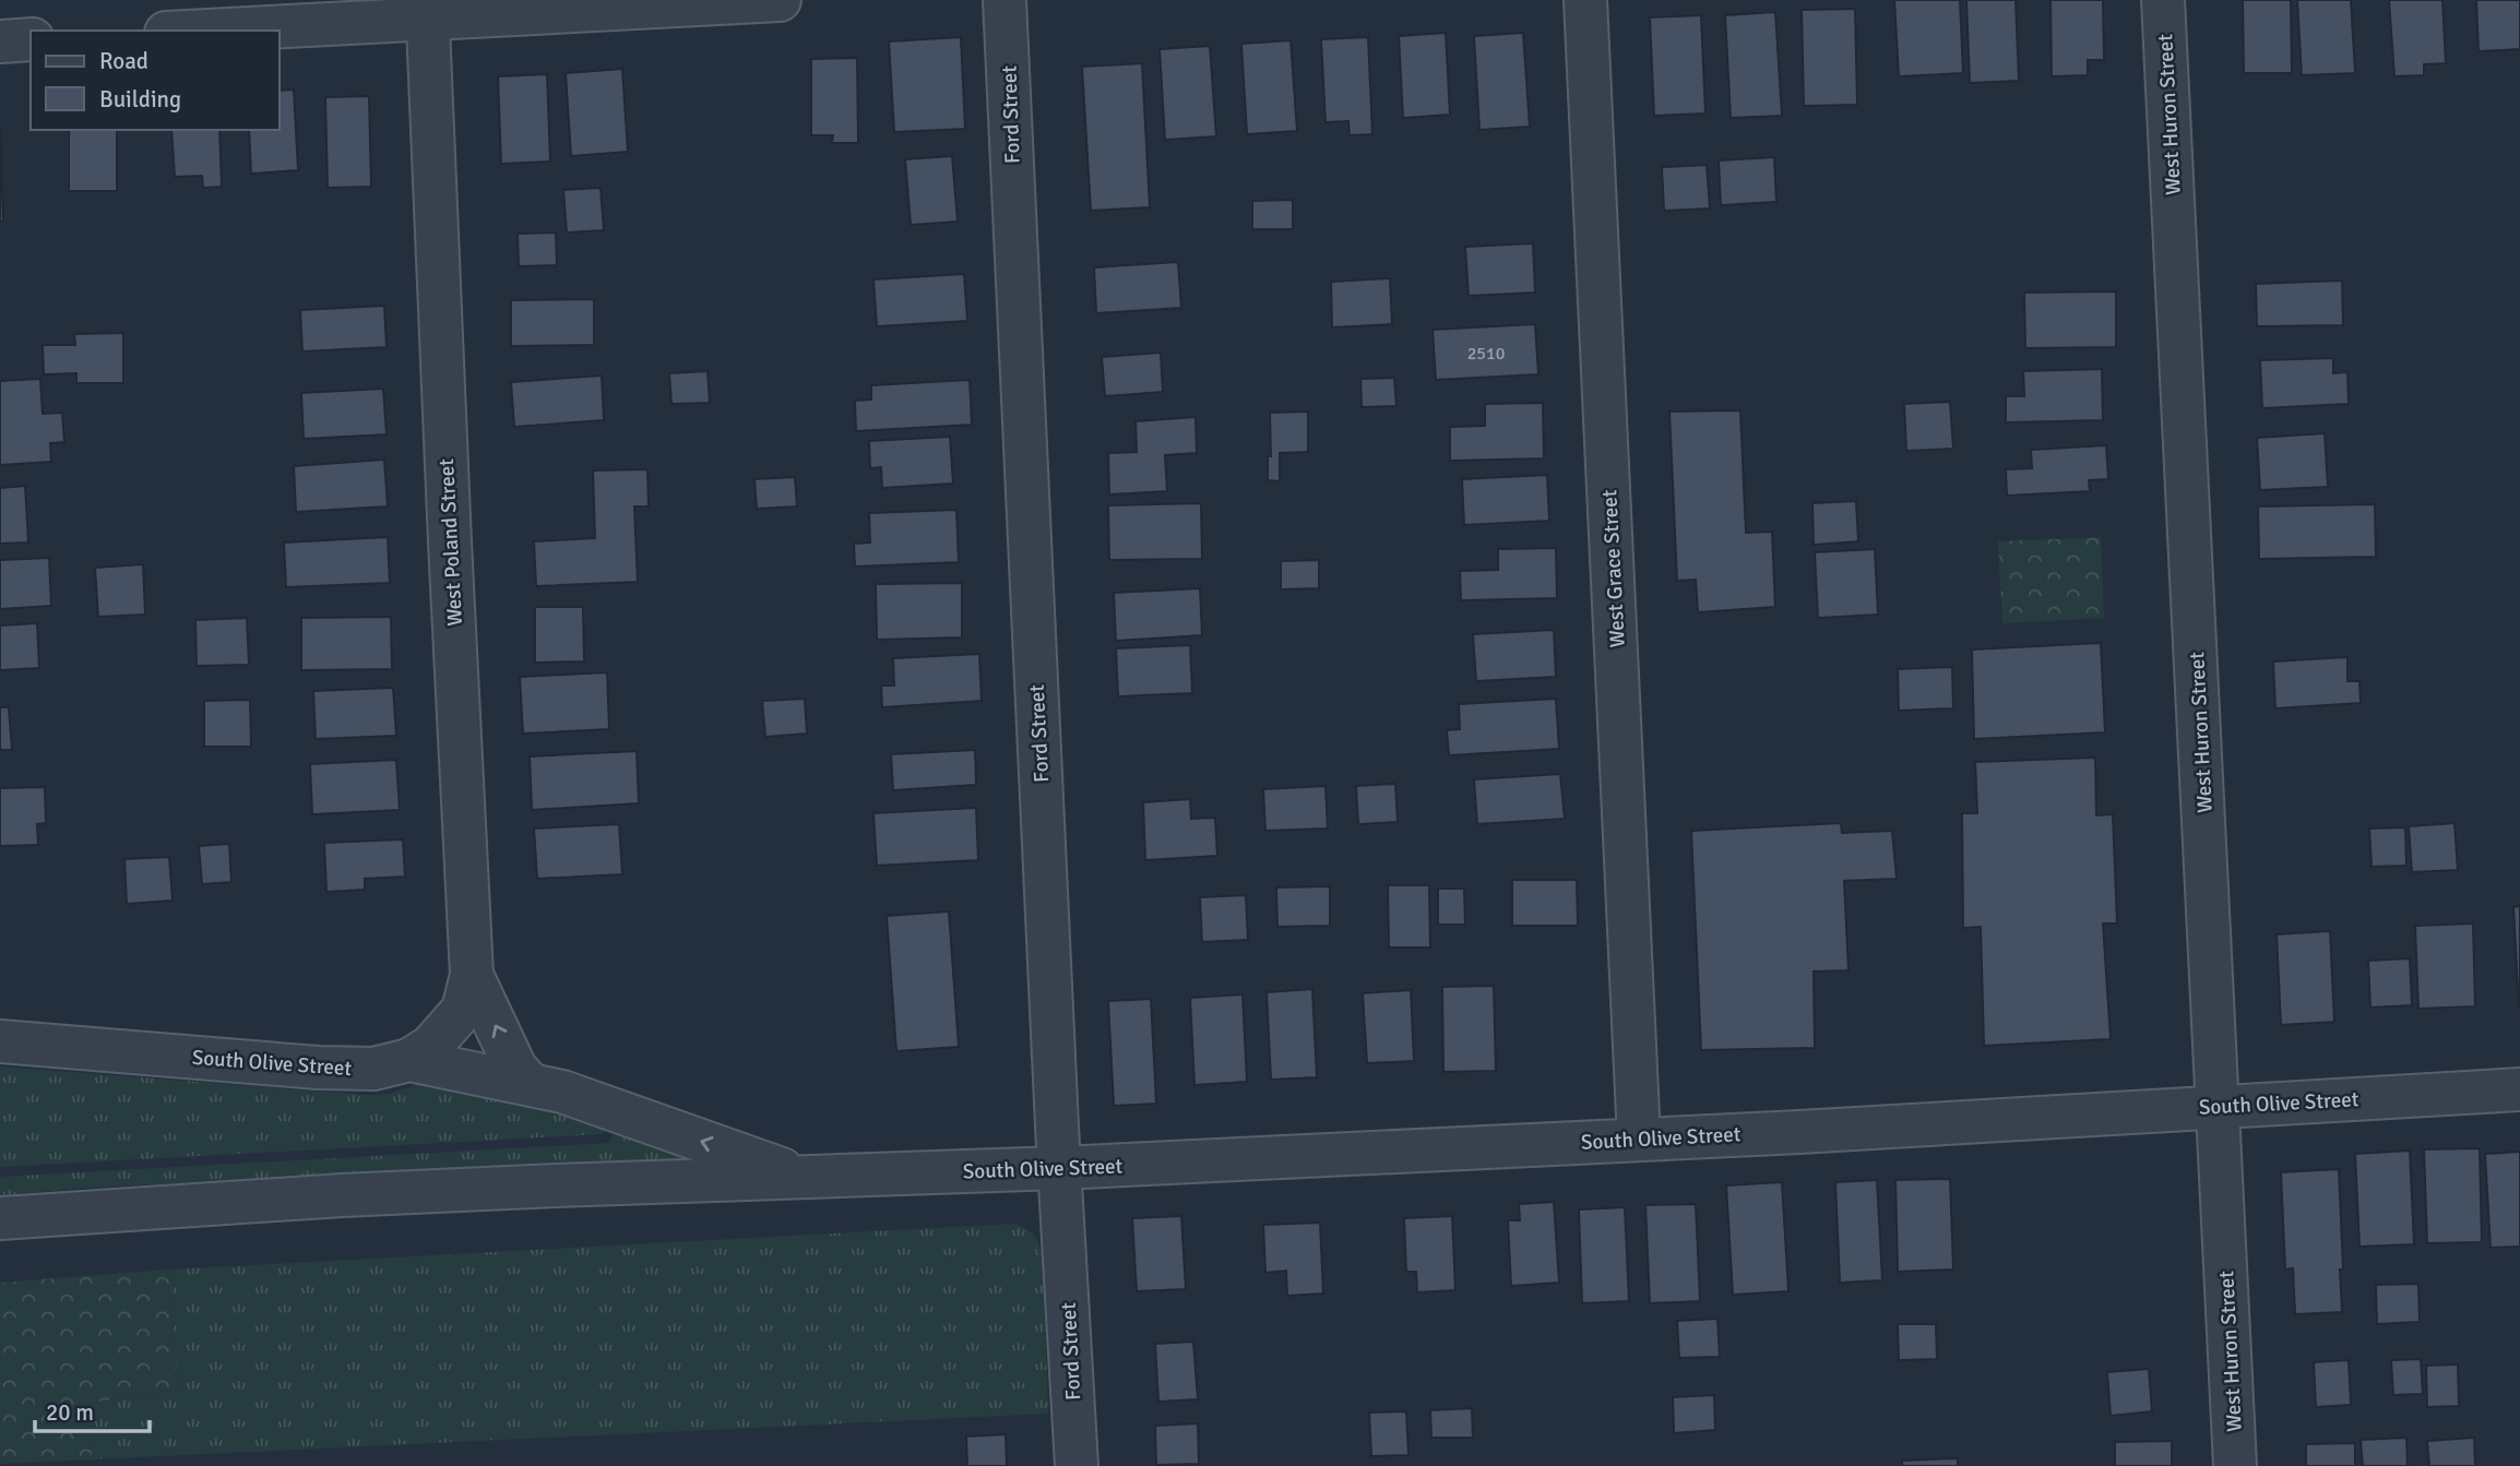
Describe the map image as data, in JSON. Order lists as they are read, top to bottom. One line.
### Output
{"streets":{"street":["Ford Street","West Huron Street","West Poland Street","West Grace Street","South Olive Street"]},"crossings":[["Ford Street","South Olive Street"],["West Huron Street","South Olive Street"],["West Poland Street","South Olive Street"],["West Grace Street","South Olive Street"]],"house_numbers":["2510"],"legend":["Road","Building"],"scale_bar":"20 m"}
